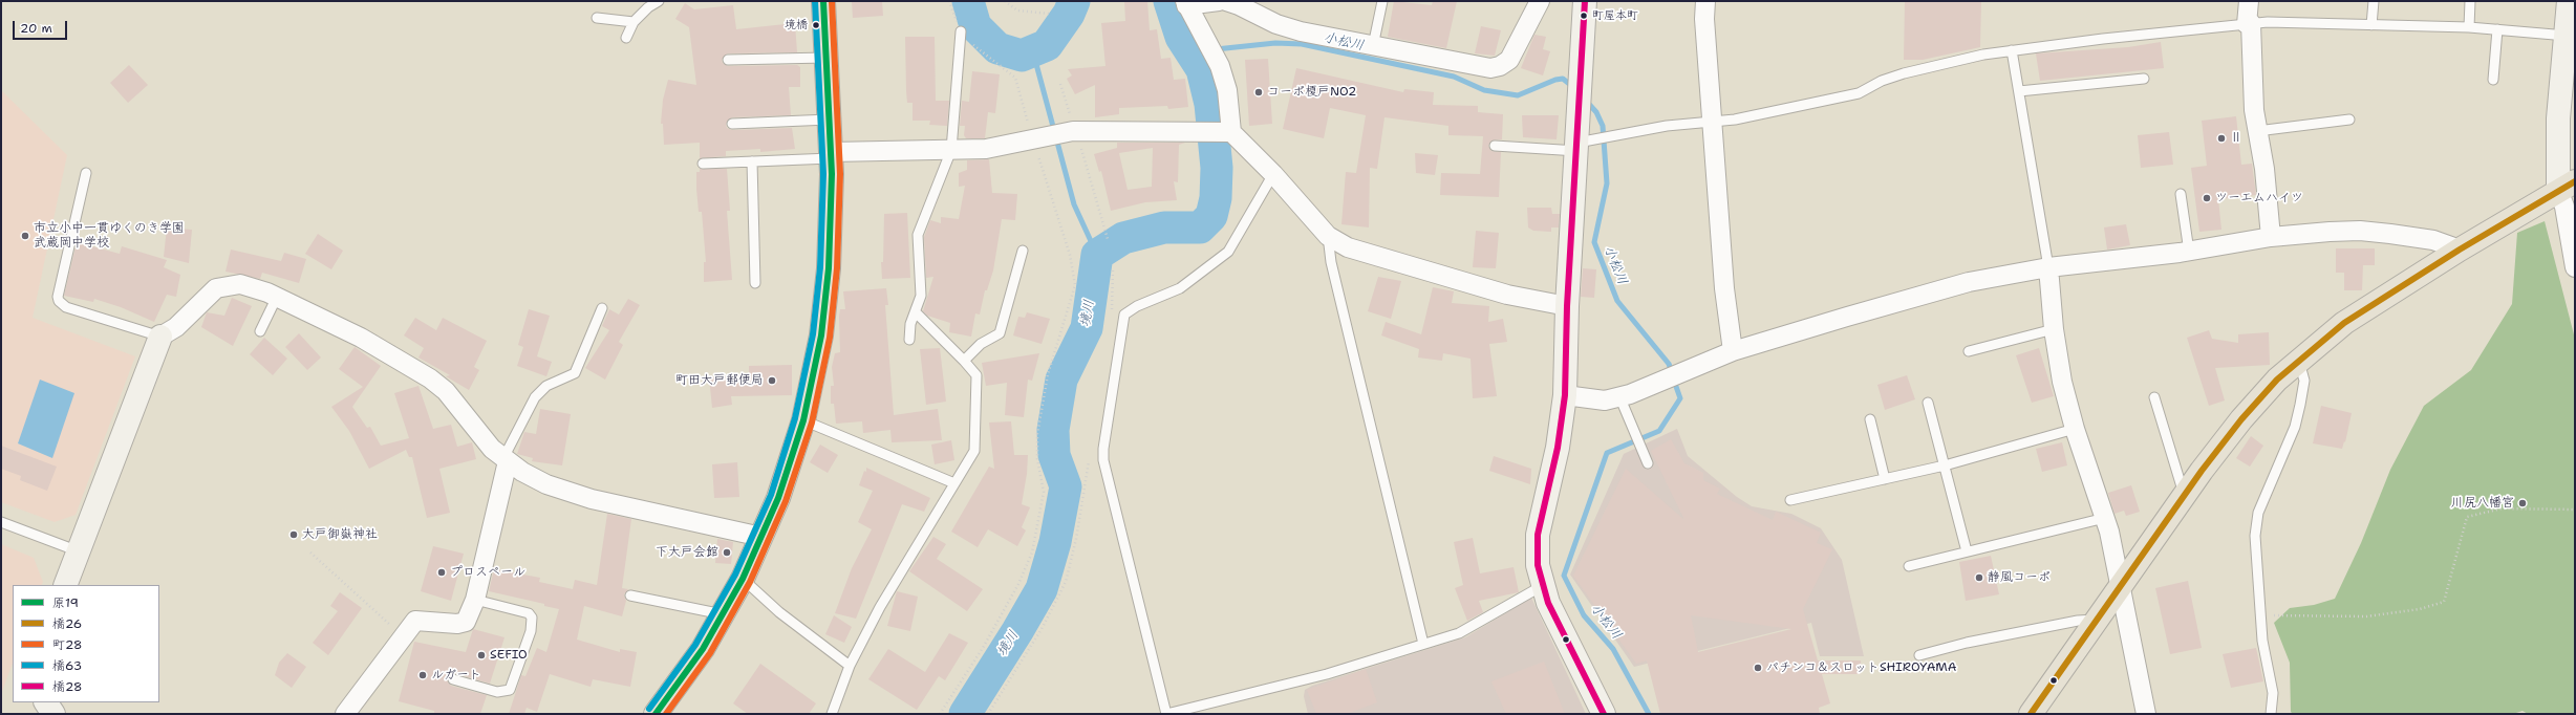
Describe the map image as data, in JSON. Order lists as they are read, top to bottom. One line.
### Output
{"water":["小松川","境川"],"places":["町屋本町","境橋","コーポ榎戸NO2","Ⅱ","ツーエムハイツ","市立小中一貫ゆくのき学園 武蔵岡中学校","町田大戸郵便局","川尻八幡宮","大戸御嶽神社","下大戸会館","プロスペール","静風コーポ","SEFIO","パチンコ＆スロットSHIROYAMA","ルガート"],"lines":["transit line 原19","transit line 町28","transit line 橋63","transit line 橋28","transit line 橋26"],"legend":["原19","橋26","町28","橋63","橋28"],"scale_bar":"20 m"}
